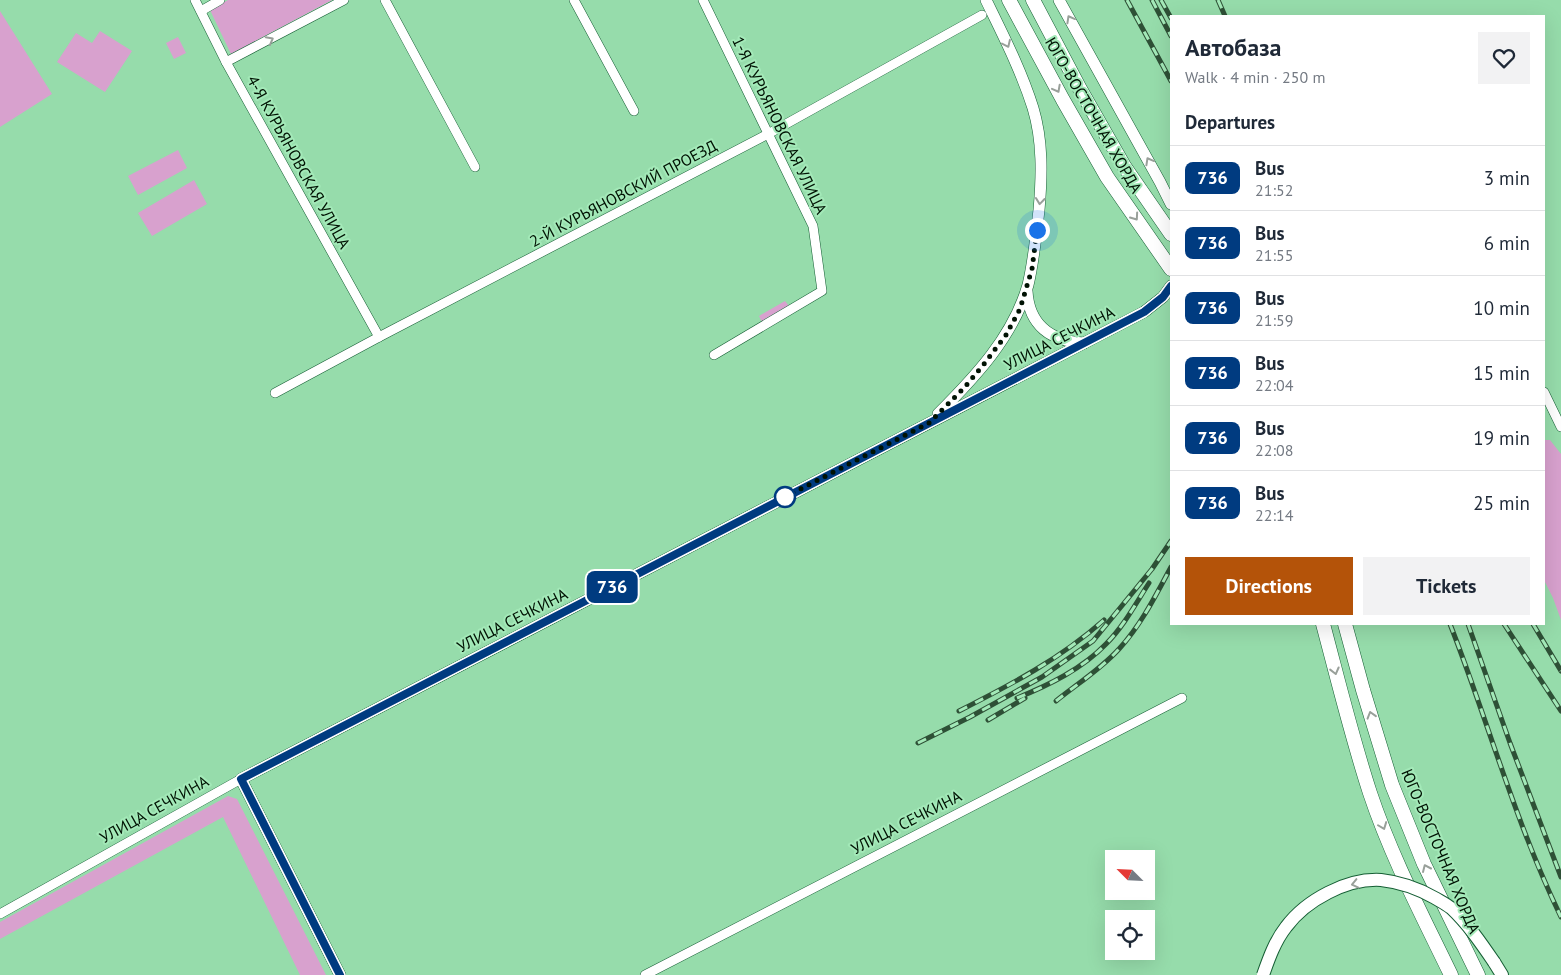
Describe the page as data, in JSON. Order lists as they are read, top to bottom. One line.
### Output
{"streets":{"main road":["ЮГО-ВОСТОЧНАЯ ХОРДА"],"street":["1-Я КУРЬЯНОВСКАЯ УЛИЦА","4-Я КУРЬЯНОВСКАЯ УЛИЦА","2-Й КУРЬЯНОВСКИЙ ПРОЕЗД","УЛИЦА СЕЧКИНА"]},"crossings":[["1-Я КУРЬЯНОВСКАЯ УЛИЦА","2-Й КУРЬЯНОВСКИЙ ПРОЕЗД"],["4-Я КУРЬЯНОВСКАЯ УЛИЦА","2-Й КУРЬЯНОВСКИЙ ПРОЕЗД"]],"lines":["bus line 736"],"north":"top left","page":{"on_map":"736","heading":[["Автобаза","Walk · 4 min · 250 m"],"Departures"],"list":[{"mark":"736","name":"Bus","note":"21:52","value":"3 min"},{"mark":"736","name":"Bus","note":"21:55","value":"6 min"},{"mark":"736","name":"Bus","note":"21:59","value":"10 min"},{"mark":"736","name":"Bus","note":"22:04","value":"15 min"},{"mark":"736","name":"Bus","note":"22:08","value":"19 min"},{"mark":"736","name":"Bus","note":"22:14","value":"25 min"}],"buttons":["Directions","Tickets"]}}
